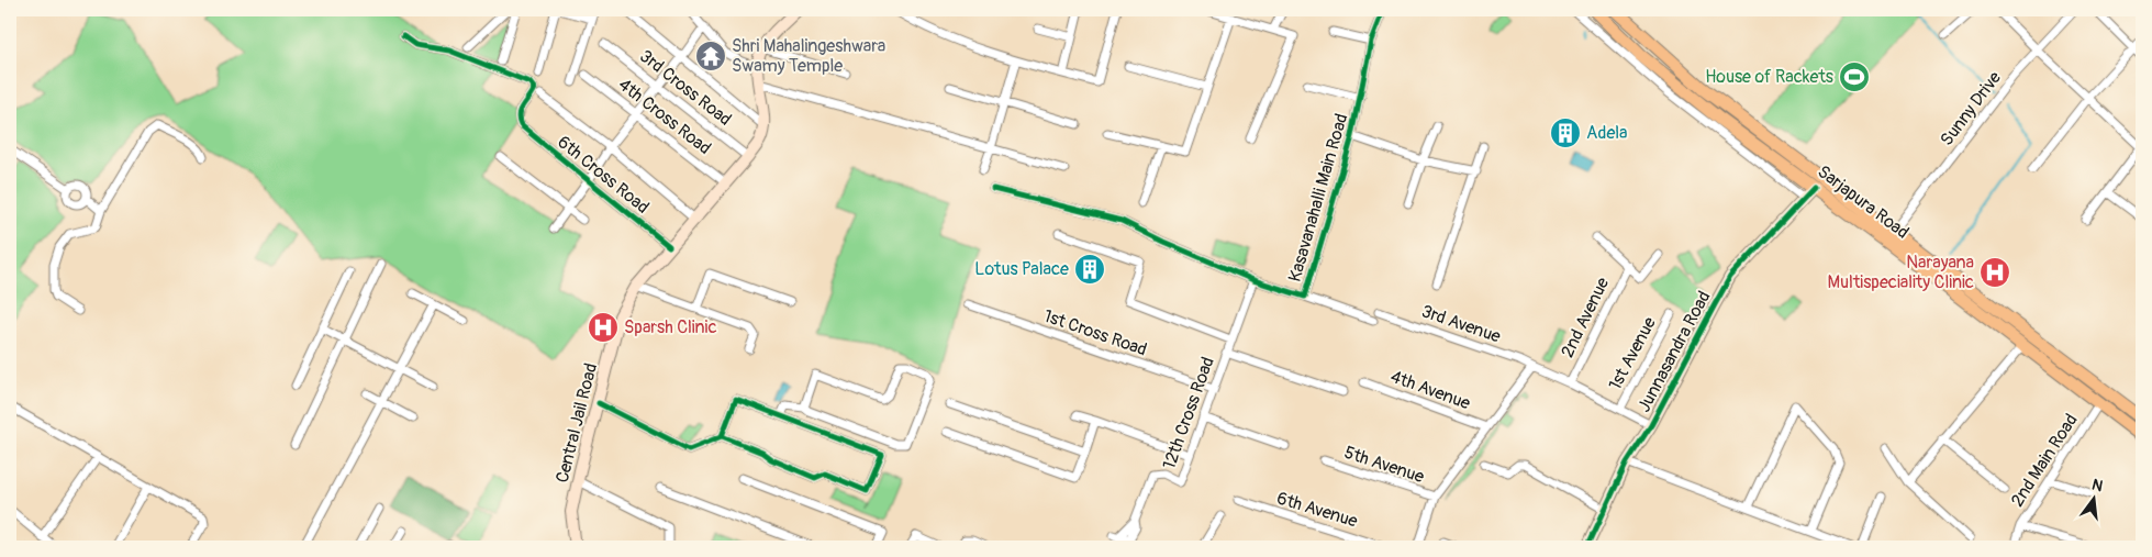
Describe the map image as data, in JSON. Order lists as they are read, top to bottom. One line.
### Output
{"streets":{"main road":["Sarjapura Road","Junnasandra Road","Central Jail Road"],"street":["3rd Cross Road","Sunny Drive","4th Cross Road","6th Cross Road","Kasavanahalli Main Road","2nd Avenue","3rd Avenue","1st Cross Road","1st Avenue","4th Avenue","12th Cross Road","2nd Main Road","5th Avenue","6th Avenue"]},"crossings":[["3rd Cross Road","Central Jail Road"],["Sunny Drive","Sarjapura Road"],["4th Cross Road","Central Jail Road"],["6th Cross Road","Central Jail Road"],["Kasavanahalli Main Road","12th Cross Road"],["Sarjapura Road","Junnasandra Road"],["Sarjapura Road","2nd Main Road"],["2nd Avenue","3rd Avenue"],["3rd Avenue","Junnasandra Road"],["3rd Avenue","1st Avenue"],["1st Cross Road","12th Cross Road"]],"places":{"temple":["Shri Mahalingeshwara Swamy Temple"],"sports":["House of Rackets"],"building":["Adela","Lotus Palace"],"hospital":["Narayana Multispeciality Clinic","Sparsh Clinic"]},"north":"top"}
